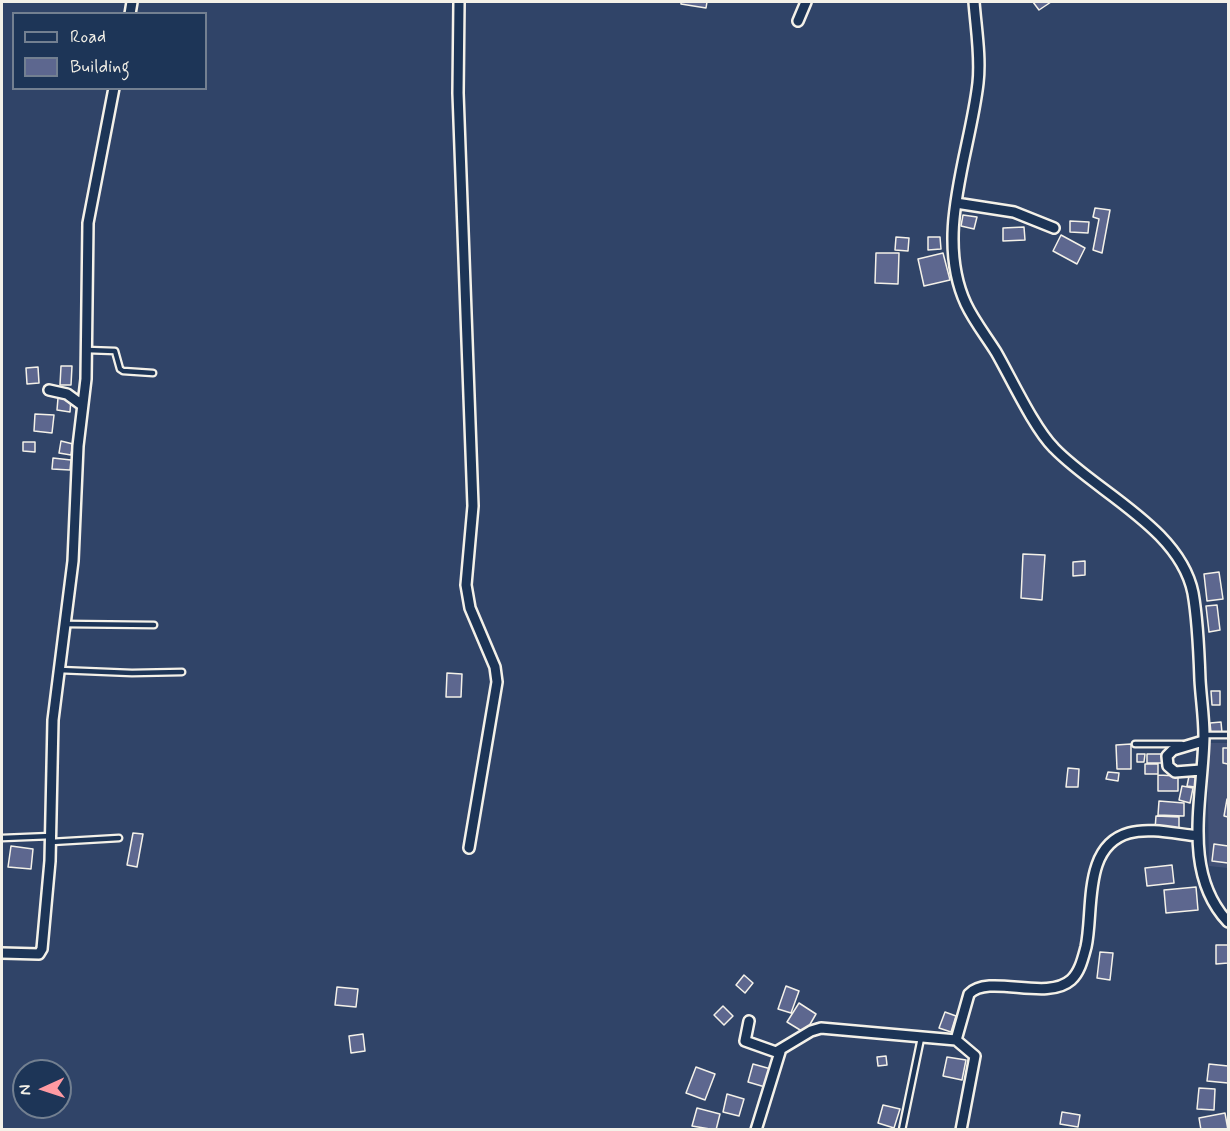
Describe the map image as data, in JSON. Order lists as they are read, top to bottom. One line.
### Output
{"legend":["Road","Building"],"north":"left"}
